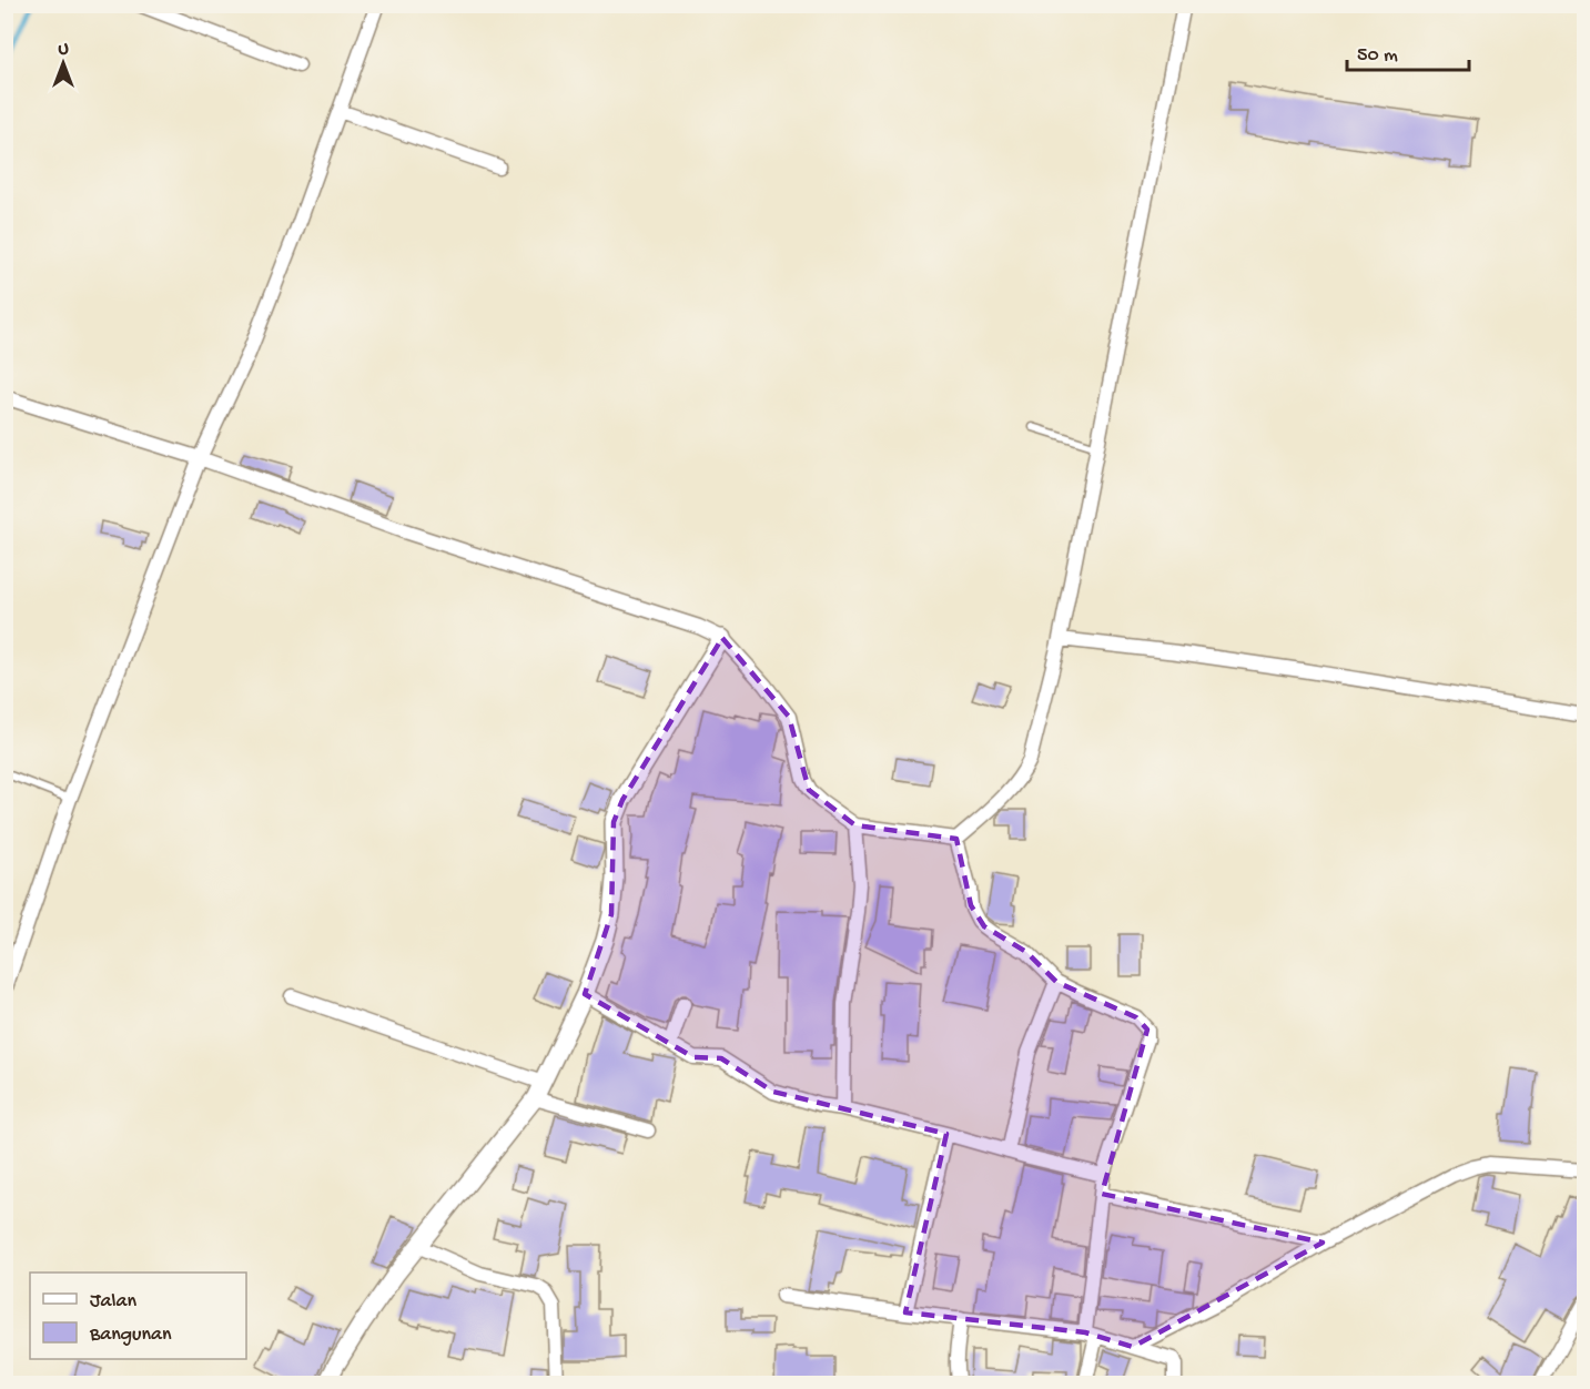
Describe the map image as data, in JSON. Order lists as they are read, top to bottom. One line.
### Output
{"legend":["Jalan","Bangunan"],"scale_bar":"50 m","north":"top"}
